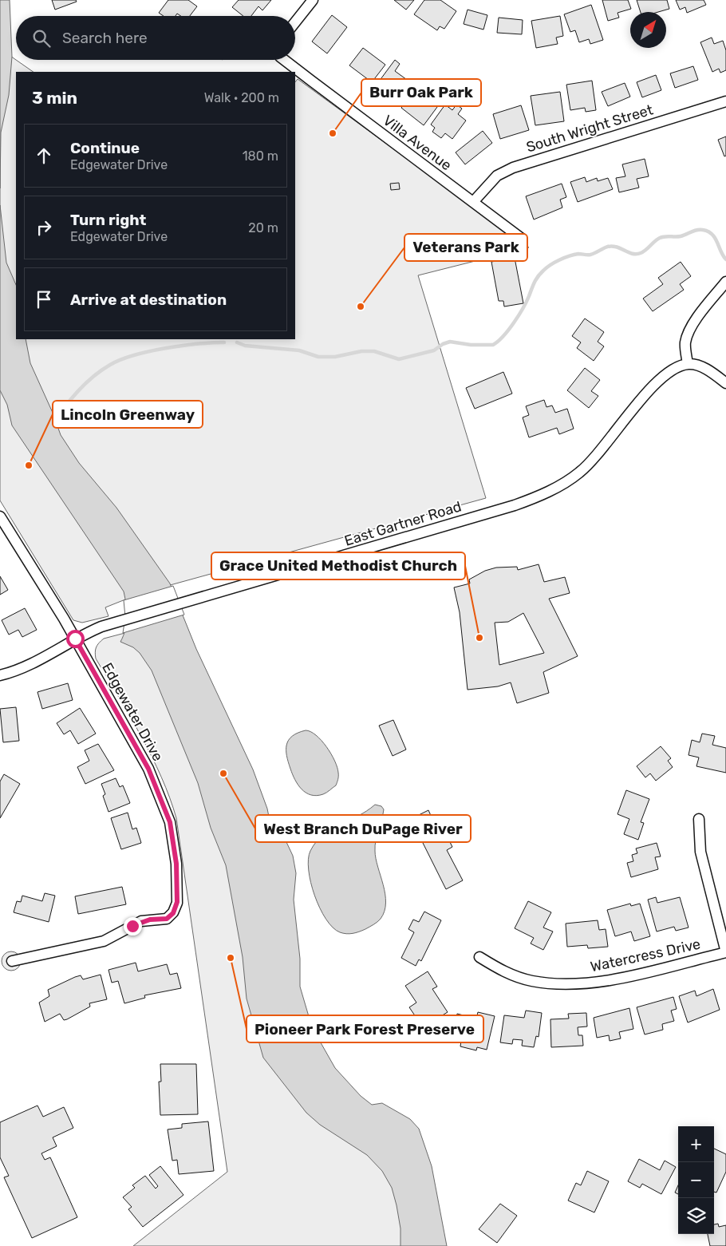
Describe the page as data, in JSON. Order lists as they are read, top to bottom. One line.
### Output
{"streets":{"street":["South Wright Street","Villa Avenue","East Gartner Road","Edgewater Drive","Watercress Drive"]},"crossings":[["South Wright Street","Villa Avenue"],["East Gartner Road","Edgewater Drive"]],"places":["Burr Oak Park","Veterans Park","Lincoln Greenway","Grace United Methodist Church","West Branch DuPage River","Pioneer Park Forest Preserve"],"north":"top right","page":{"search":"Search here","heading":["3 min","Walk · 200 m"],"list":[["Continue","Edgewater Drive","180 m"],["Turn right","Edgewater Drive","20 m"],"Arrive at destination"],"map_buttons":["+","−"]}}
